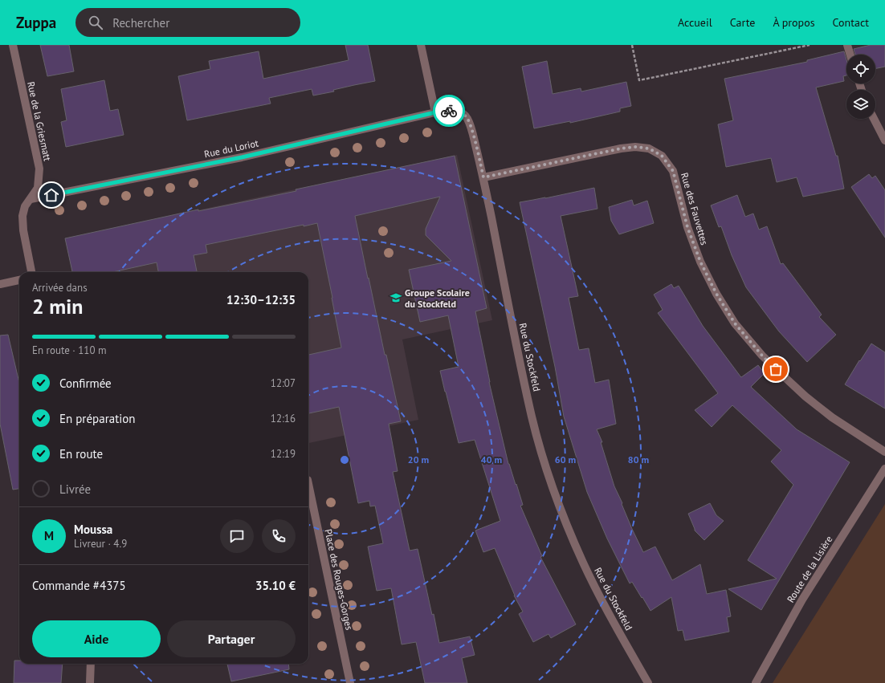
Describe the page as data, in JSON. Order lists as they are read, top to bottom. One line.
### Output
{"streets":{"street":["Rue de la Griesmatt","Rue du Loriot","Rue des Fauvettes","Rue du Stockfeld","Route de la Lisière","Place des Rouges-Gorges"]},"crossings":[["Rue de la Griesmatt","Rue du Loriot"],["Rue du Loriot","Rue du Stockfeld"],["Rue des Fauvettes","Rue du Stockfeld"]],"places":{"school or university":["Groupe Scolaire du Stockfeld"]},"page":{"header":"Zuppa","search":"Rechercher","nav":["Accueil","Carte","À propos","Contact"],"heading":["2 min","Arrivée dans","12:30–12:35"],"panel":["Moussa","Livreur · 4.9","Commande #4375","35.10 €"],"bar":"En route · 110 m","list":[["Confirmée","12:07"],["En préparation","12:16"],["En route","12:19"],"Livrée"],"round":"M","buttons":["Aide","Partager"]},"rings":["20 m","40 m","60 m","80 m"]}
